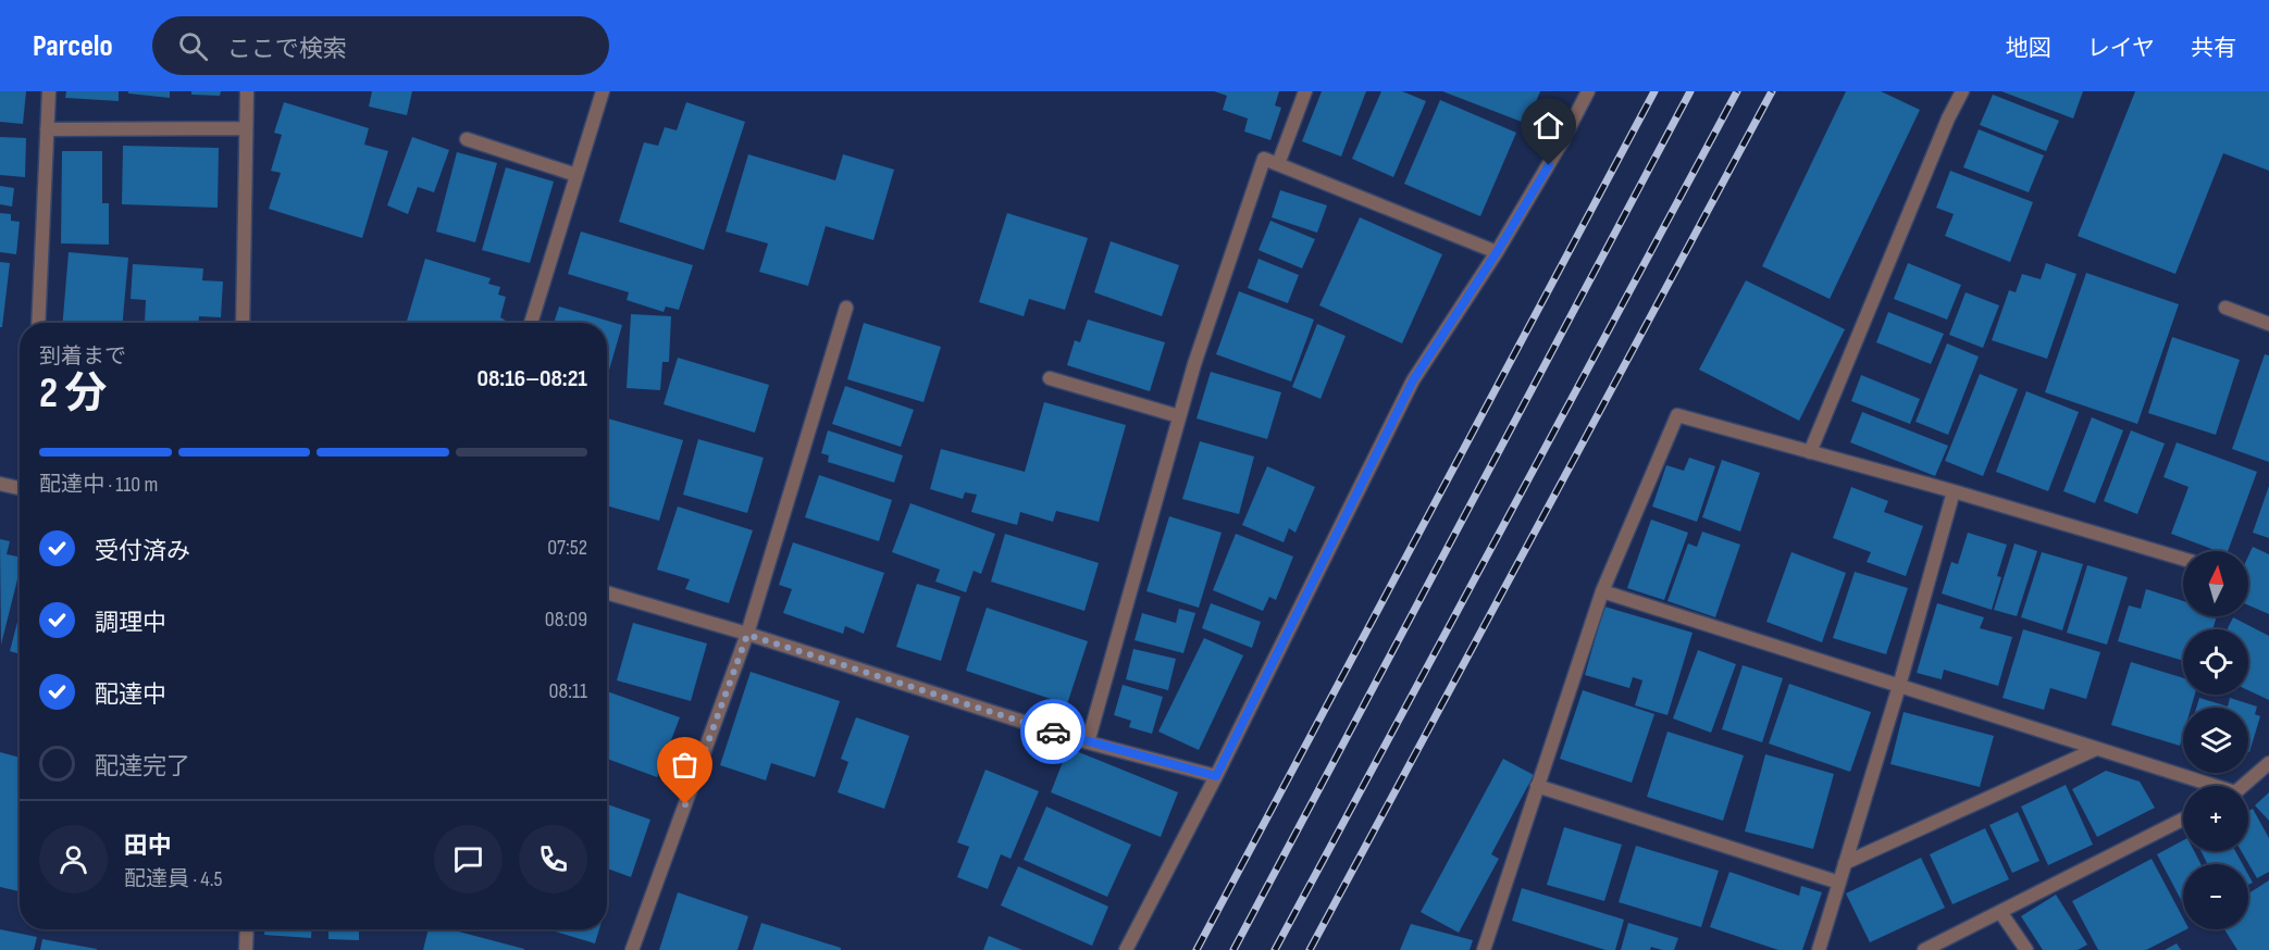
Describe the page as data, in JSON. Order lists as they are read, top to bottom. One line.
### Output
{"north":"top","page":{"header":"Parcelo","search":"ここで検索","nav":["地図","レイヤ","共有"],"heading":["2 分","到着まで","08:16–08:21"],"panel":["田中","配達員 · 4.5"],"bar":"配達中 · 110 m","list":[["受付済み","07:52"],["調理中","08:09"],["配達中","08:11"],"配達完了"],"map_buttons":["+","−"]}}
